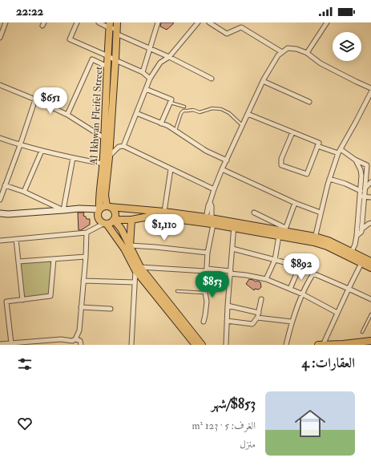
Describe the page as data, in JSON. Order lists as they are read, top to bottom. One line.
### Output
{"streets":{"main road":["Al Ikhwan Fleifel Street"]},"page":{"status":"22:22","price":["$651","$1,110","$892","$853"],"heading":"العقارات: 4","list":[{"name":"$853/شهر","note":"الغرف: 5 · 123 m² · منزل"}]}}
